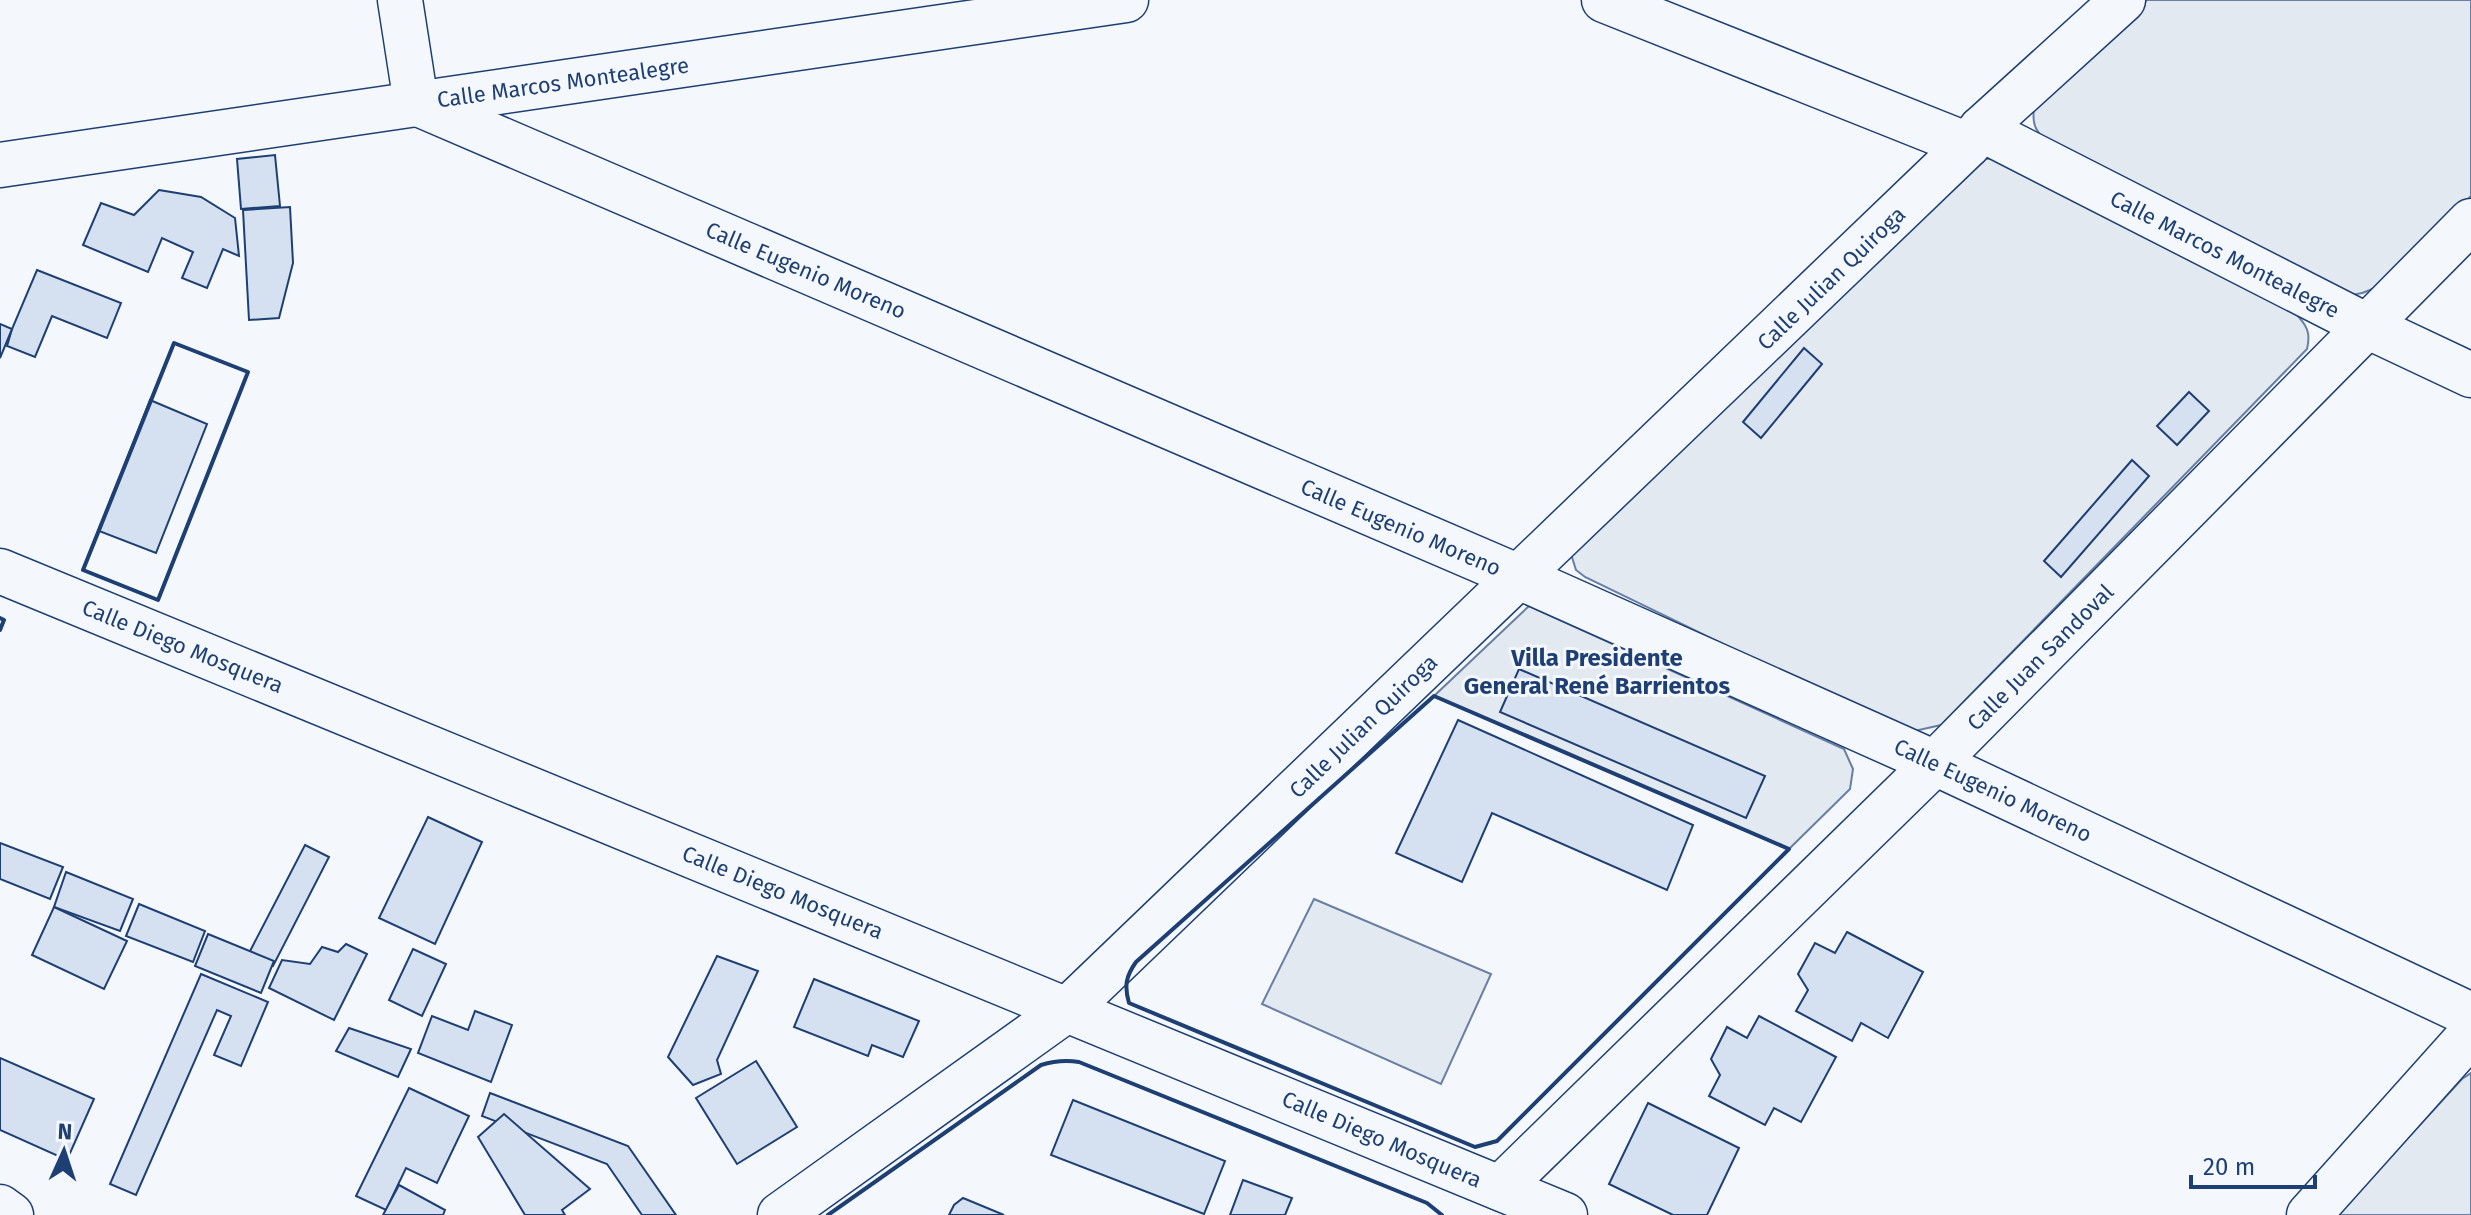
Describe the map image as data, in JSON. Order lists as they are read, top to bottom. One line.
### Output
{"streets":{"street":["Calle Marcos Montealegre","Calle Eugenio Moreno","Calle Julian Quiroga","Calle Diego Mosquera","Calle Juan Sandoval"]},"crossings":[["Calle Marcos Montealegre","Calle Eugenio Moreno"],["Calle Marcos Montealegre","Calle Julian Quiroga"],["Calle Marcos Montealegre","Calle Juan Sandoval"],["Calle Eugenio Moreno","Calle Julian Quiroga"],["Calle Eugenio Moreno","Calle Juan Sandoval"],["Calle Julian Quiroga","Calle Diego Mosquera"],["Calle Diego Mosquera","Calle Juan Sandoval"]],"districts":["Villa Presidente General René Barrientos"],"scale_bar":"20 m","north":"top"}
